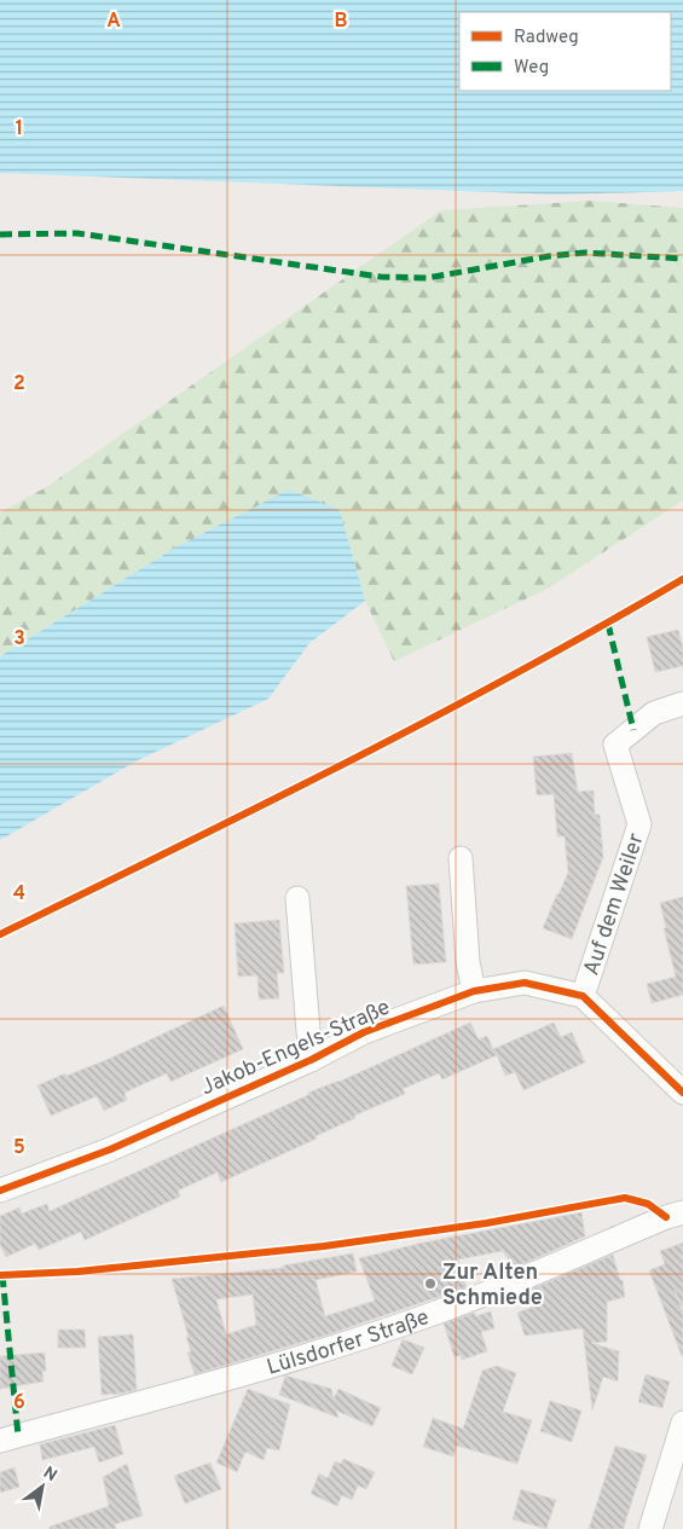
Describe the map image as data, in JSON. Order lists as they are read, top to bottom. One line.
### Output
{"streets":{"street":["Auf dem Weiler","Jakob-Engels-Straße","Lülsdorfer Straße"]},"crossings":[["Auf dem Weiler","Jakob-Engels-Straße"]],"places":["Zur Alten Schmiede"],"legend":["Radweg","Weg"],"north":"top right","grid":{"columns":["A","B"],"rows":["1","2","3","4","5","6"]}}
